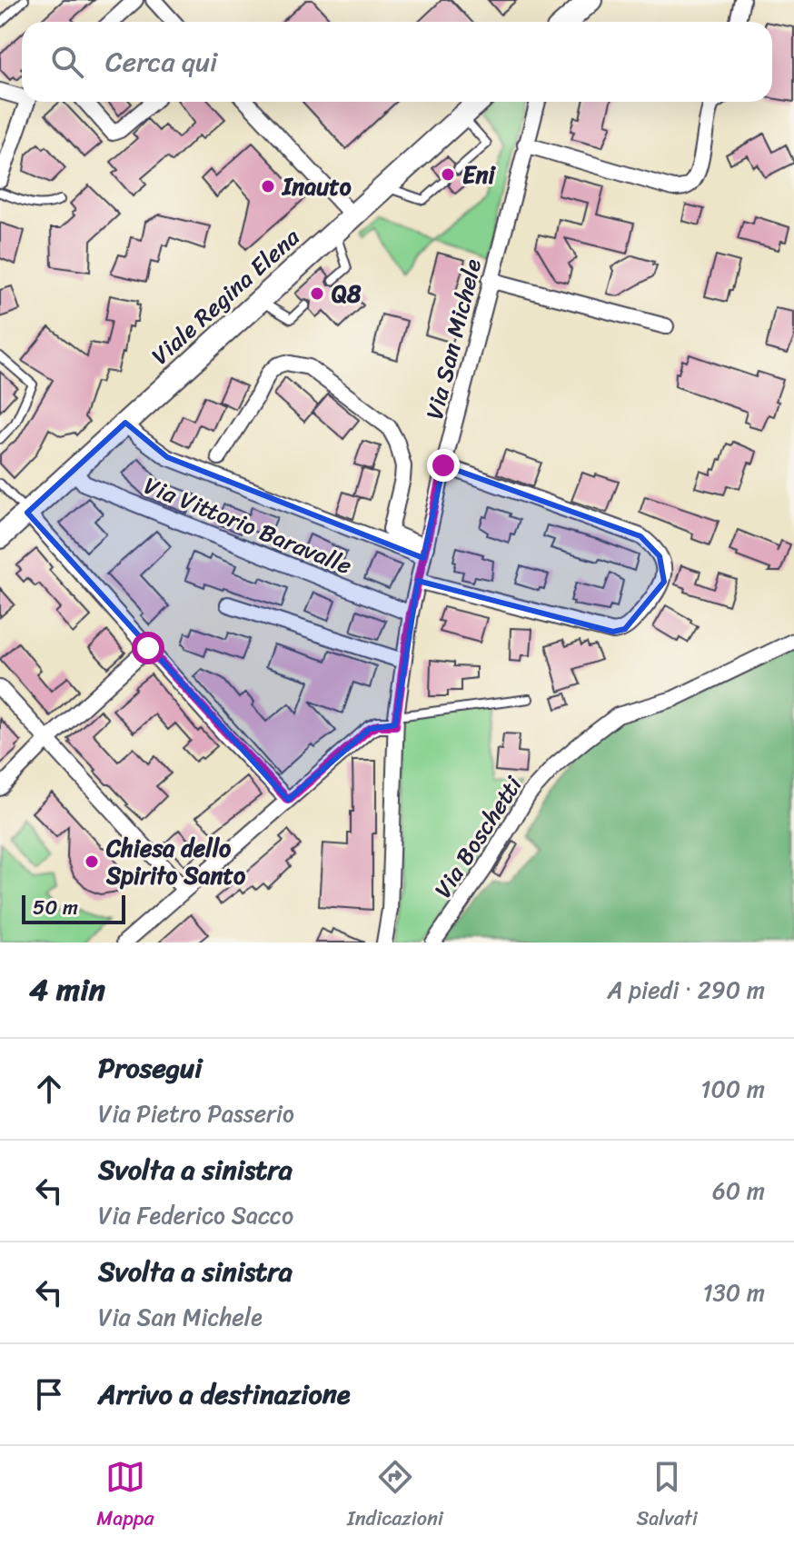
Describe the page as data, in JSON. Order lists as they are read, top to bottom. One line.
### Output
{"streets":{"main road":["Viale Regina Elena"],"street":["Via San Michele","Via Vittorio Baravalle","Via Boschetti"]},"crossings":[["Viale Regina Elena","Via Vittorio Baravalle"],["Via San Michele","Via Vittorio Baravalle"]],"places":["Eni","Inauto","Q8","Chiesa dello Spirito Santo"],"scale_bar":"50 m","page":{"search":"Cerca qui","scale":"50 m","heading":["4 min","A piedi · 290 m"],"list":[["Prosegui","Via Pietro Passerio","100 m"],["Svolta a sinistra","Via Federico Sacco","60 m"],["Svolta a sinistra","Via San Michele","130 m"],"Arrivo a destinazione"],"nav":["Mappa","Indicazioni","Salvati"]}}
